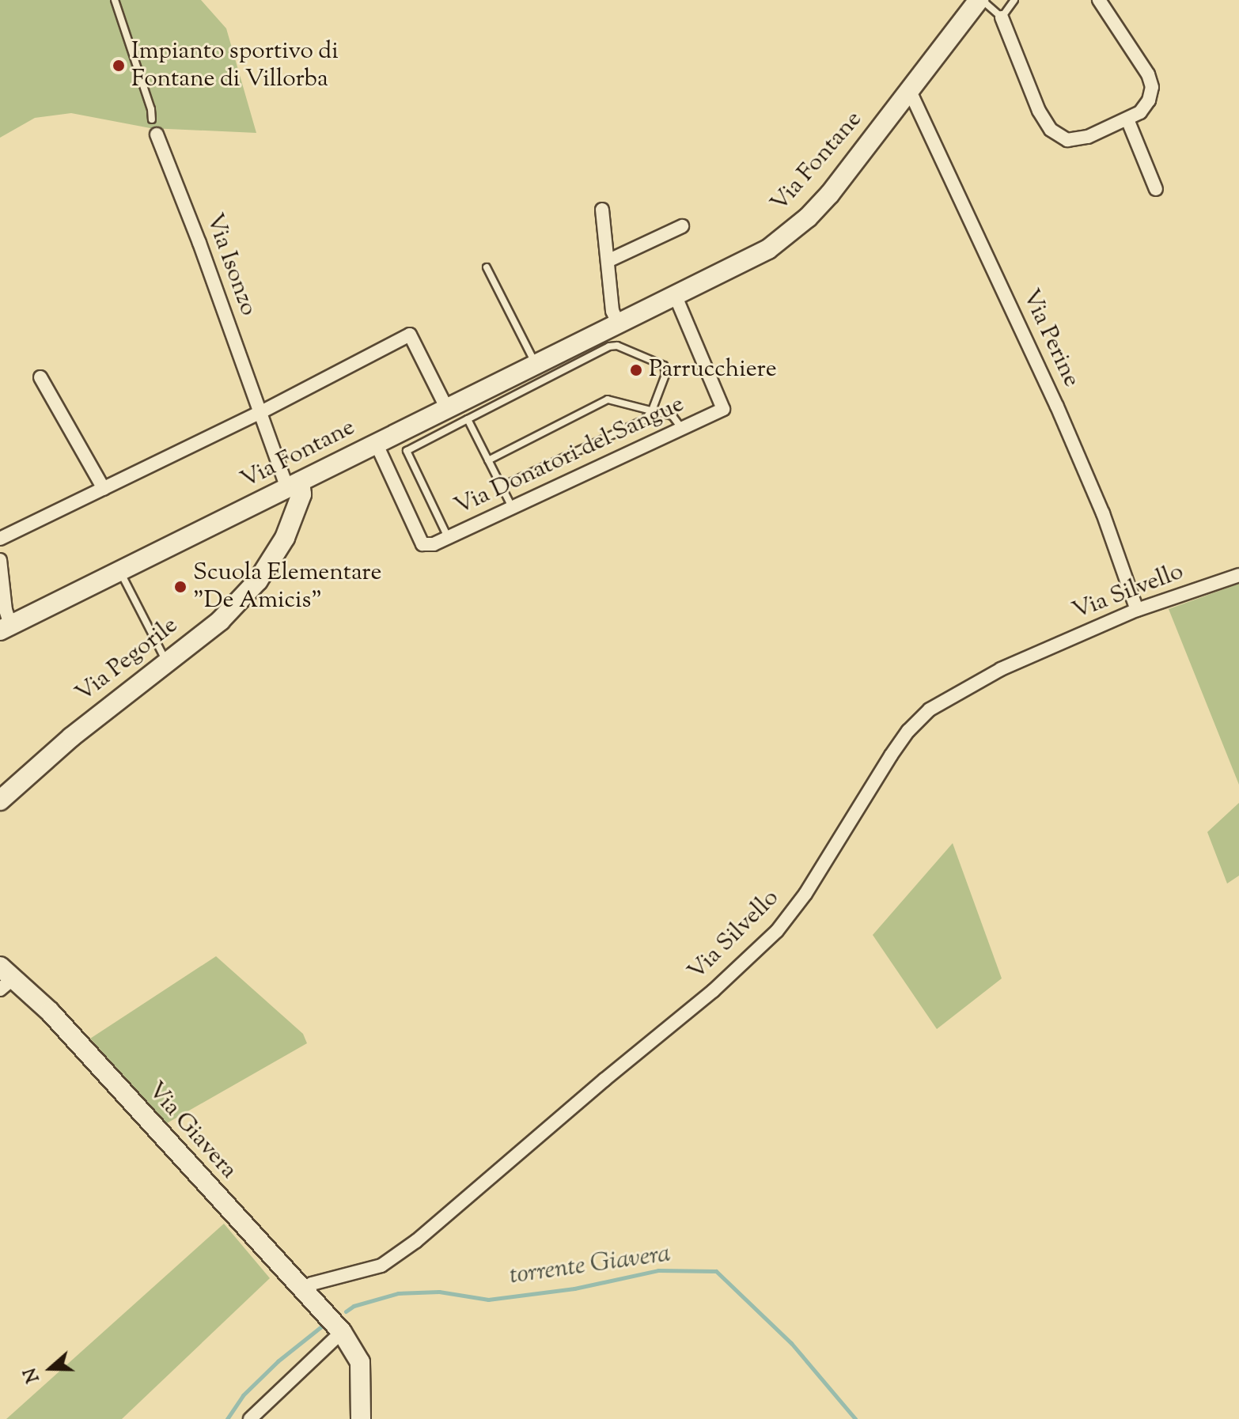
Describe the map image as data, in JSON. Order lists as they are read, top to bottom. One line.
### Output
{"streets":{"street":["Via Fontane","Via Isonzo","Via Perine","Via Donatori del Sangue","Via Silvello","Via Pegorile","Via Giavera"]},"crossings":[["Via Fontane","Via Isonzo"],["Via Fontane","Via Perine"],["Via Fontane","Via Donatori del Sangue"],["Via Fontane","Via Pegorile"],["Via Isonzo","Via Pegorile"],["Via Perine","Via Silvello"],["Via Silvello","Via Giavera"]],"water":["torrente Giavera"],"places":["Impianto sportivo di Fontane di Villorba","Parrucchiere","Scuola Elementare \"De Amicis\""],"north":"left"}
